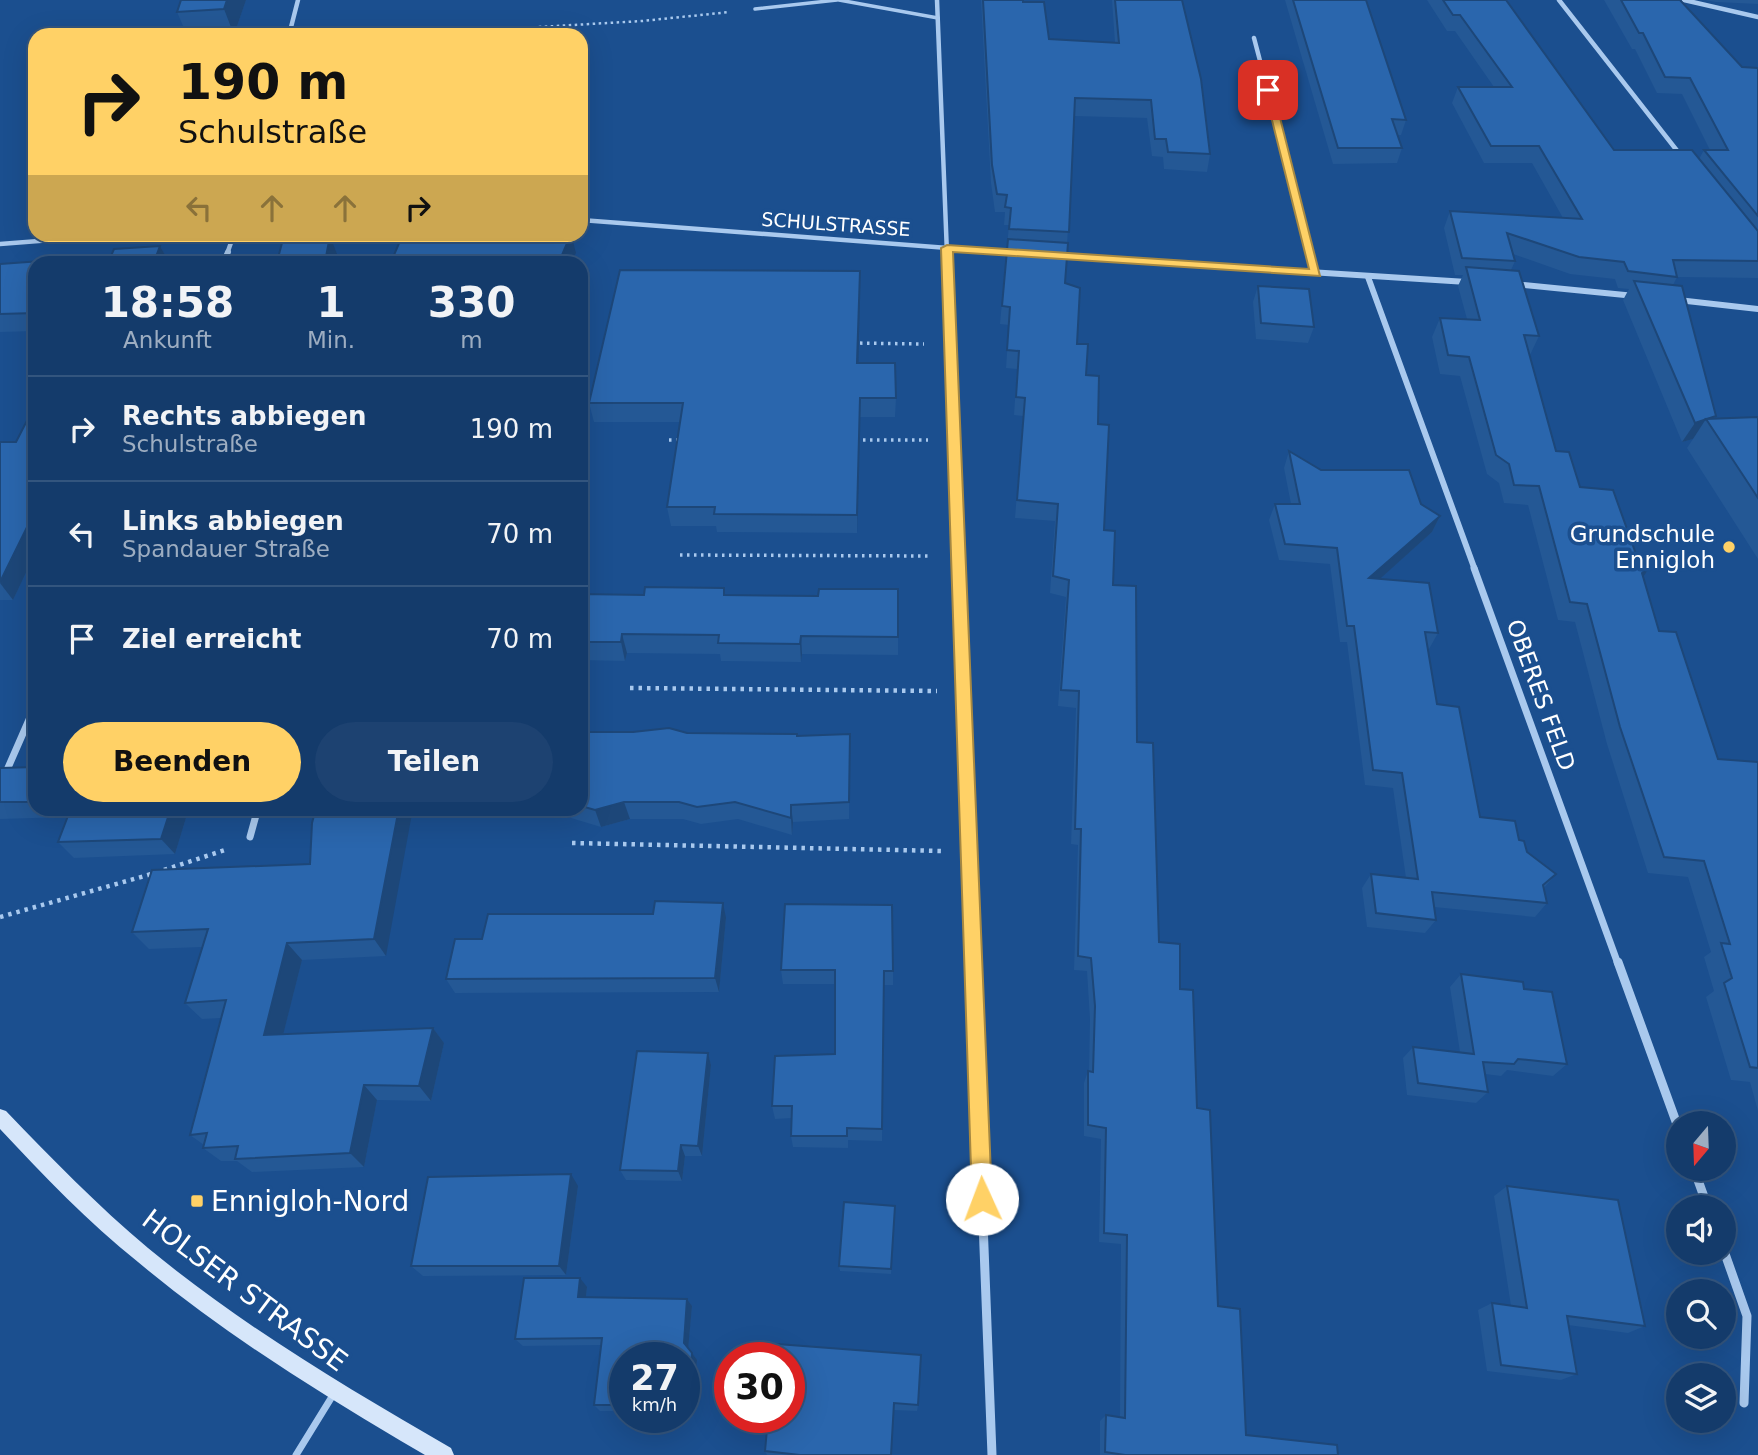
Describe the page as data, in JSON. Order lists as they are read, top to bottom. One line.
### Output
{"streets":{"main road":["HOLSER STRASSE"],"street":["SCHULSTRASSE","OBERES FELD"]},"places":{"other":["Grundschule Ennigloh"],"transit":["Ennigloh-Nord"]},"north":"bottom","page":{"turn":["190 m","Schulstraße"],"eta":["18:58","Ankunft","1","Min.","330","m"],"list":[{"name":"Rechts abbiegen","note":"Schulstraße","value":"190 m"},{"name":"Links abbiegen","note":"Spandauer Straße","value":"70 m"},{"name":"Ziel erreicht","value":"70 m"}],"buttons":["Beenden","Teilen"],"speed":"27 km/h","limit":"30"}}
